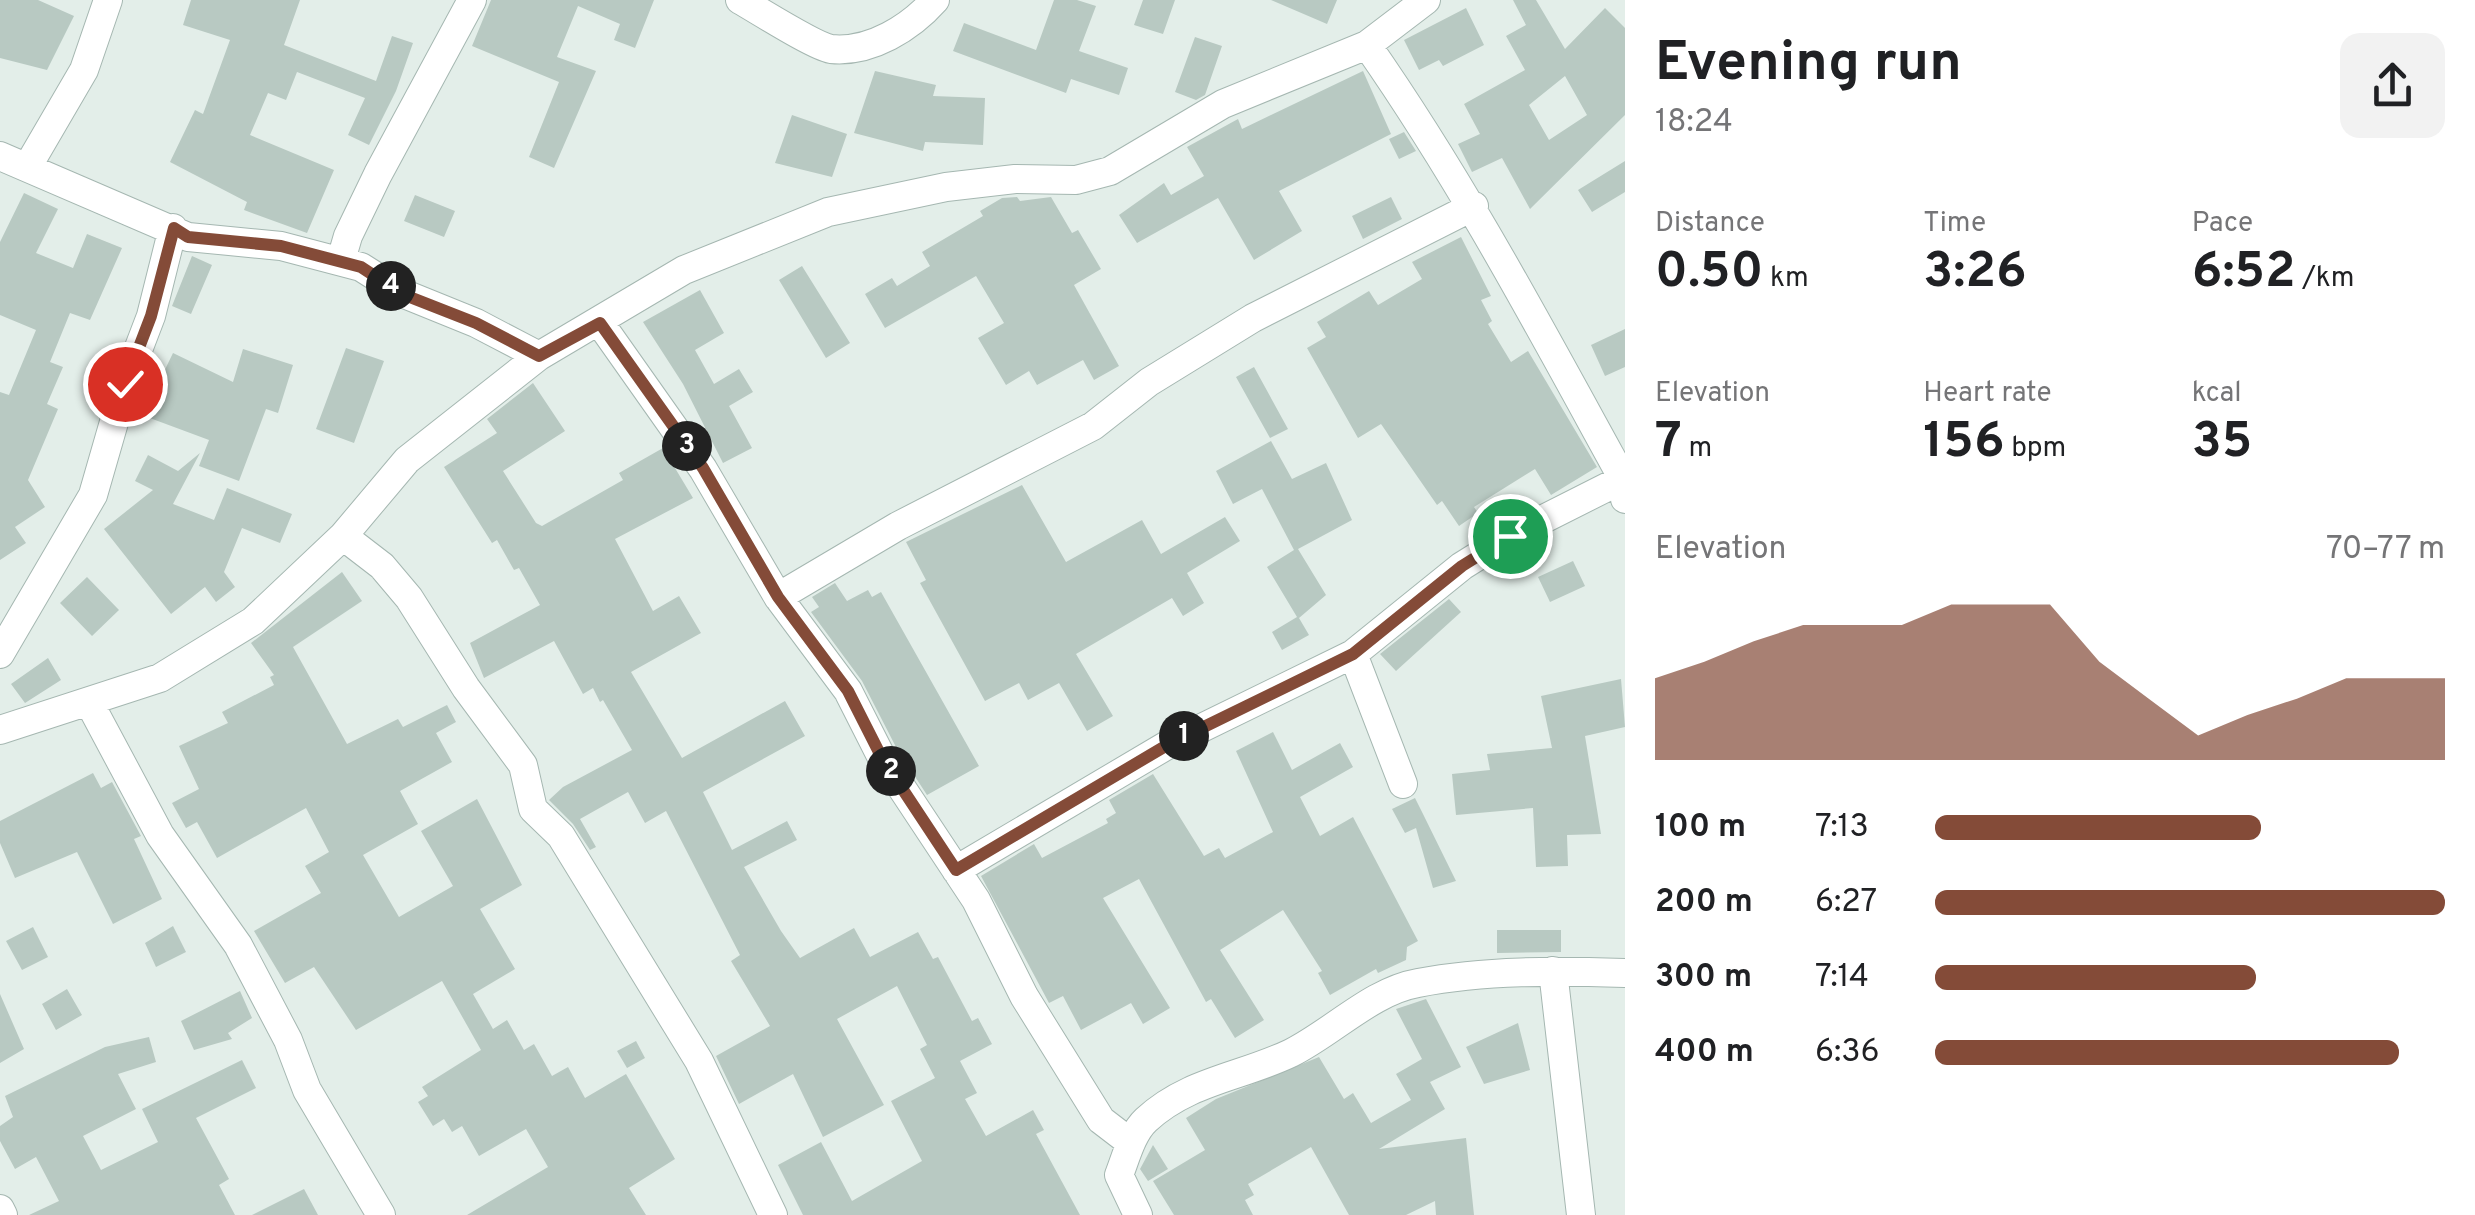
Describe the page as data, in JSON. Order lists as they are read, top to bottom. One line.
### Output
{"page":{"heading":["Evening run","18:24"],"stats":[["Distance","0.50 km"],["Time","3:26"],["Pace","6:52 /km"],["Elevation","7 m"],["Heart rate","156 bpm"],["kcal","35"]],"pins":["4","3","1","2"],"chart":["Elevation","70–77 m"],"list":[{"name":"100 m","note":"7:13"},{"name":"200 m","note":"6:27"},{"name":"300 m","note":"7:14"},{"name":"400 m","note":"6:36"}]}}
